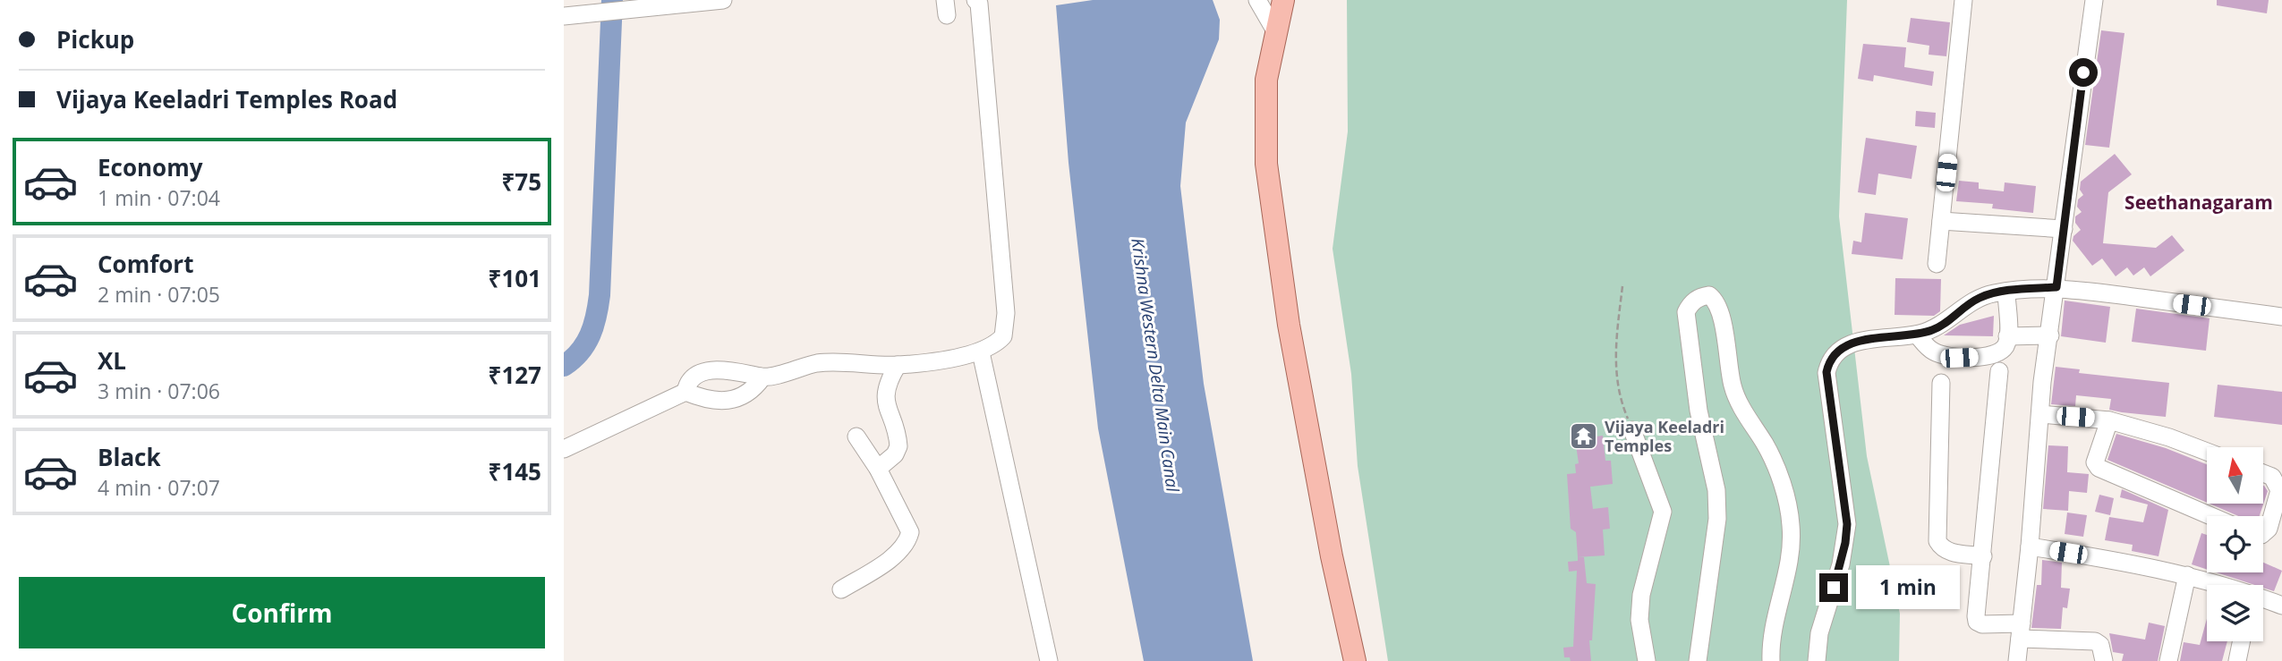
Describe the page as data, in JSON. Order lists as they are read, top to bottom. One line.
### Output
{"districts":["Seethanagaram"],"water":["Krishna Western Delta Main Canal"],"places":{"temple":["Vijaya Keeladri Temples"]},"north":"top","page":{"banner":["Pickup","Vijaya Keeladri Temples Road"],"list":[{"name":"Economy","note":"1 min · 07:04","value":"₹75"},{"name":"Comfort","note":"2 min · 07:05","value":"₹101"},{"name":"XL","note":"3 min · 07:06","value":"₹127"},{"name":"Black","note":"4 min · 07:07","value":"₹145"}],"buttons":"Confirm","bubble":"1 min"}}
